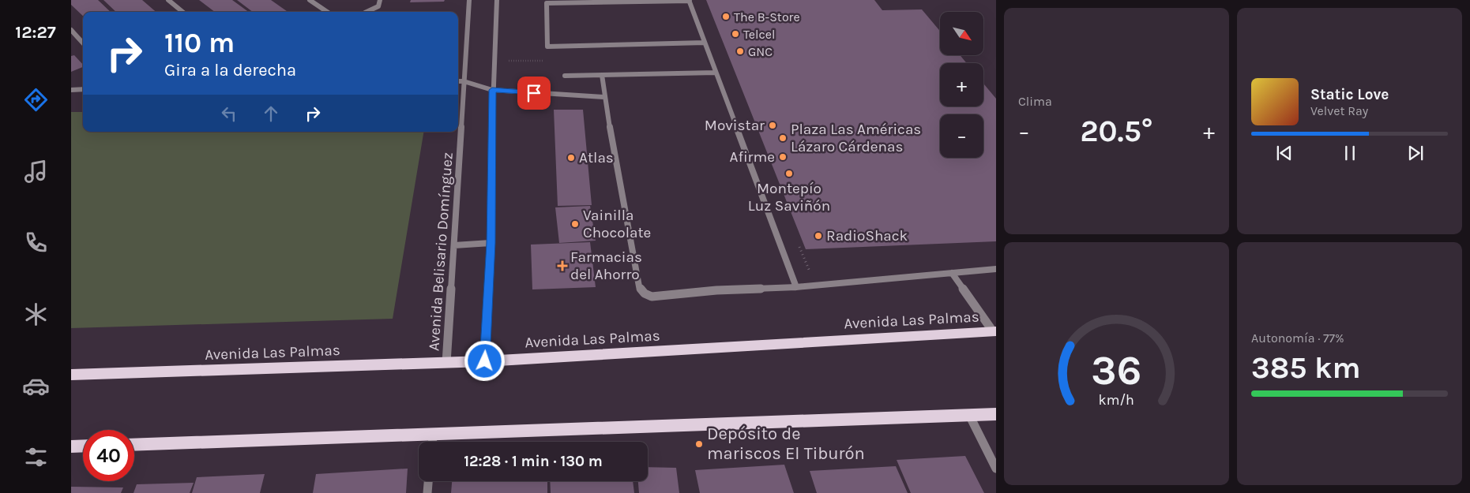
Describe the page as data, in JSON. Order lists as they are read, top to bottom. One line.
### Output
{"streets":{"main road":["Avenida Las Palmas"],"street":["Avenida Belisario Domínguez"]},"crossings":[["Avenida Belisario Domínguez","Avenida Las Palmas"]],"places":{"other":["The B-Store","Telcel","GNC","Movistar","Plaza Las Américas Lázaro Cárdenas","Afirme","Atlas","Montepío Luz Saviñón","Vainilla Chocolate","RadioShack","Depósito de mariscos El Tiburón"],"health":["Farmacias del Ahorro"]},"north":"bottom right","page":{"tabs":"12:27","tile":["Clima",["Autonomía · 77%","385 km"]],"map_buttons":["+","−"],"turn":["110 m","Gira a la derecha"],"song":["Static Love","Velvet Ray"],"heat":["−","20.5°","+"],"limit":"40","trip":"12:28 · 1 min · 130 m","gauge":["36","km/h"]}}
